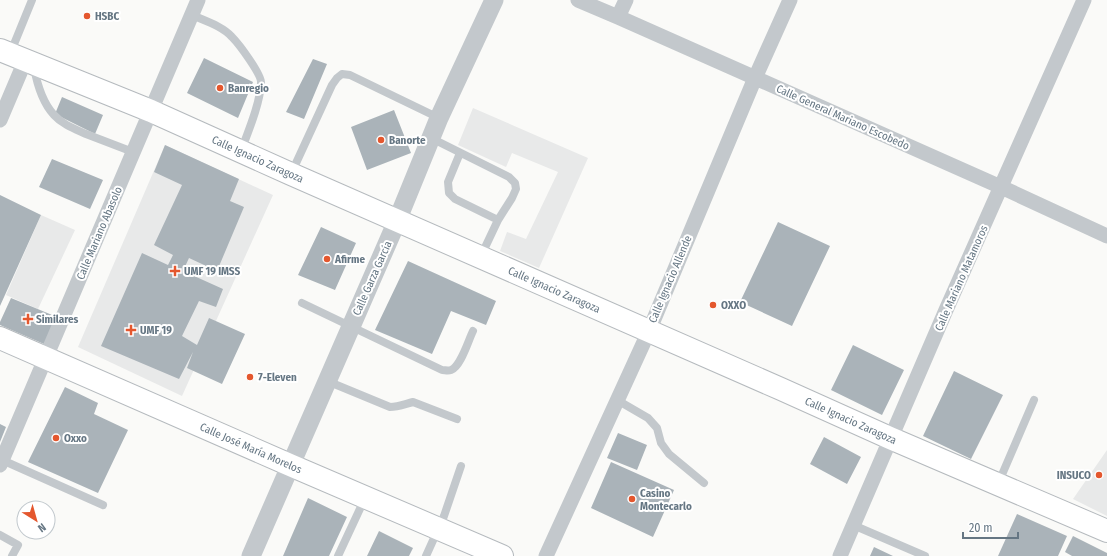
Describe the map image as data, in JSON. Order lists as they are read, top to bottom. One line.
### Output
{"streets":{"main road":["Calle Ignacio Zaragoza","Calle José María Morelos"],"street":["Calle General Mariano Escobedo","Calle Mariano Abasolo","Calle Garza García","Calle Mariano Matamoros","Calle Ignacio Allende"]},"crossings":[["Calle General Mariano Escobedo","Calle Mariano Matamoros"],["Calle General Mariano Escobedo","Calle Ignacio Allende"],["Calle Ignacio Zaragoza","Calle Mariano Abasolo"],["Calle Ignacio Zaragoza","Calle Garza García"],["Calle Ignacio Zaragoza","Calle Mariano Matamoros"],["Calle Ignacio Zaragoza","Calle Ignacio Allende"],["Calle Mariano Abasolo","Calle José María Morelos"],["Calle Garza García","Calle José María Morelos"]],"places":{"other":["HSBC","Banregio","Banorte","Afirme","OXXO","7-Eleven","Oxxo","INSUCO","Casino Montecarlo"],"health":["UMF 19 IMSS","Similares","UMF 19"]},"scale_bar":"20 m","north":"bottom right"}
